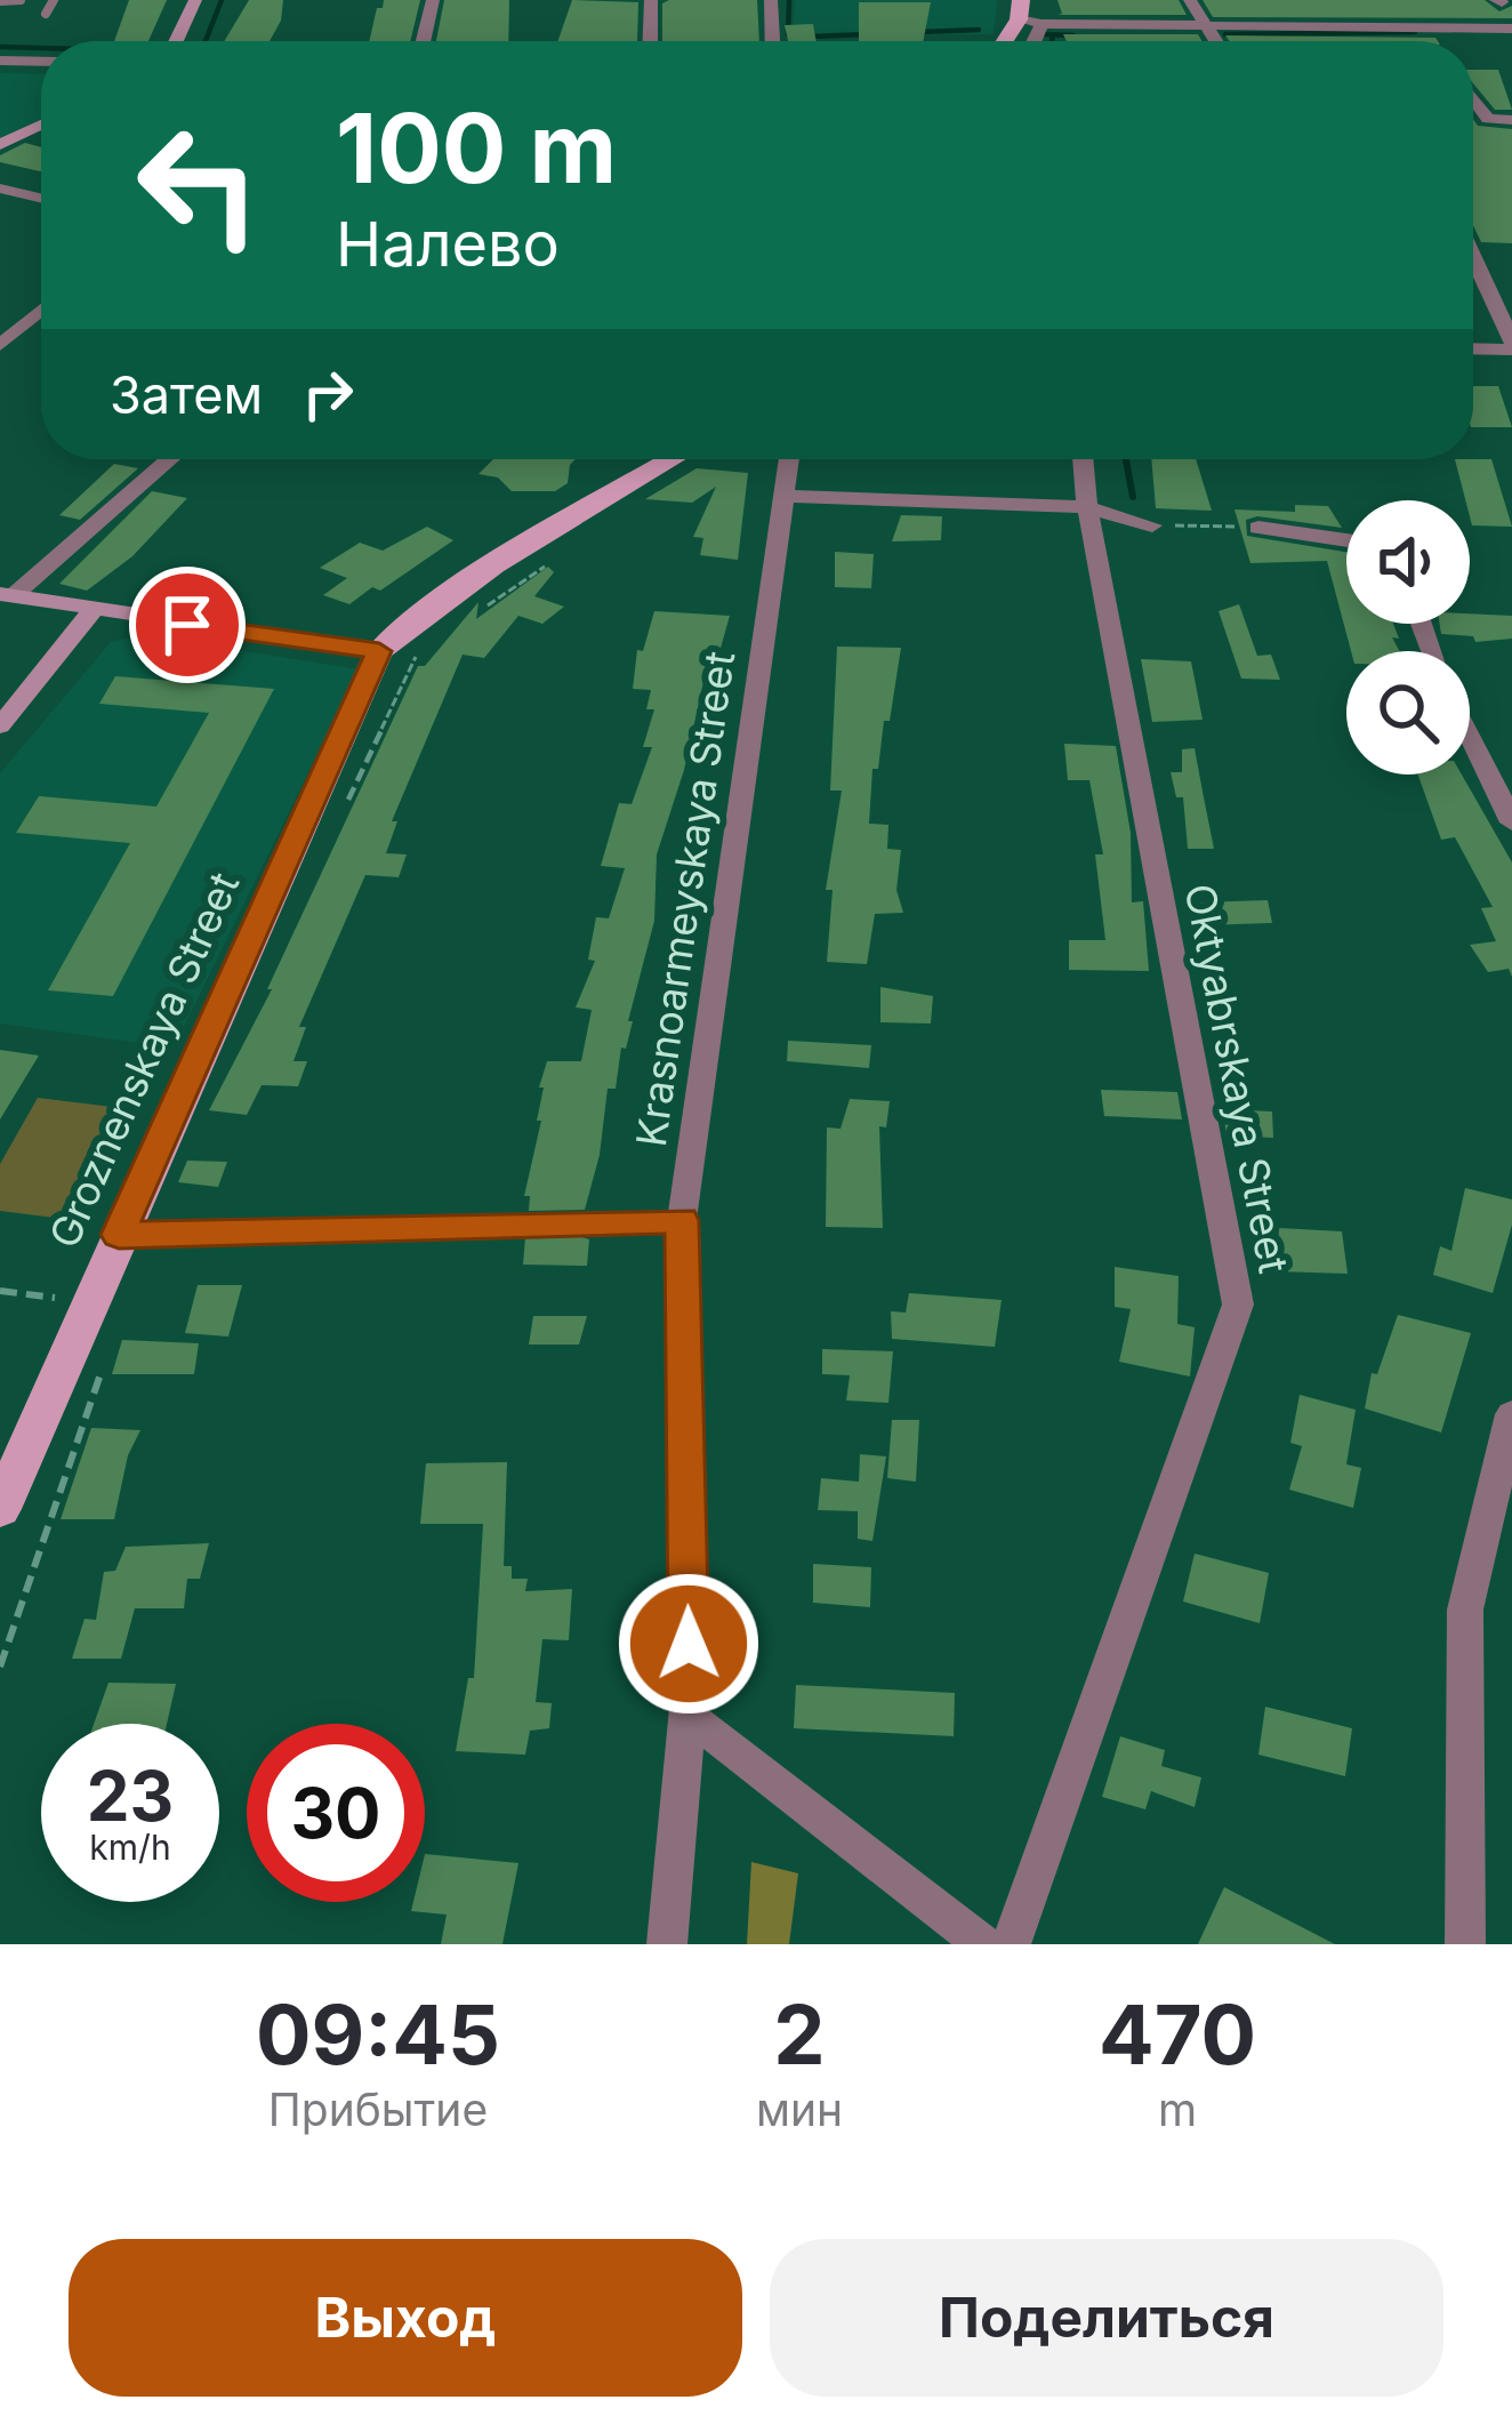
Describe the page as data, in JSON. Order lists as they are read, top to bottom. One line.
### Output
{"streets":{"main road":["Groznenskaya Street"],"street":["Krasnoarmeyskaya Street","Oktyabrskaya Street"]},"page":{"turn":["100 m","Налево"],"then":"Затем","speed":"23 km/h","limit":"30","eta":["09:45","Прибытие","2","мин","470","m"],"buttons":["Выход","Поделиться"]}}
